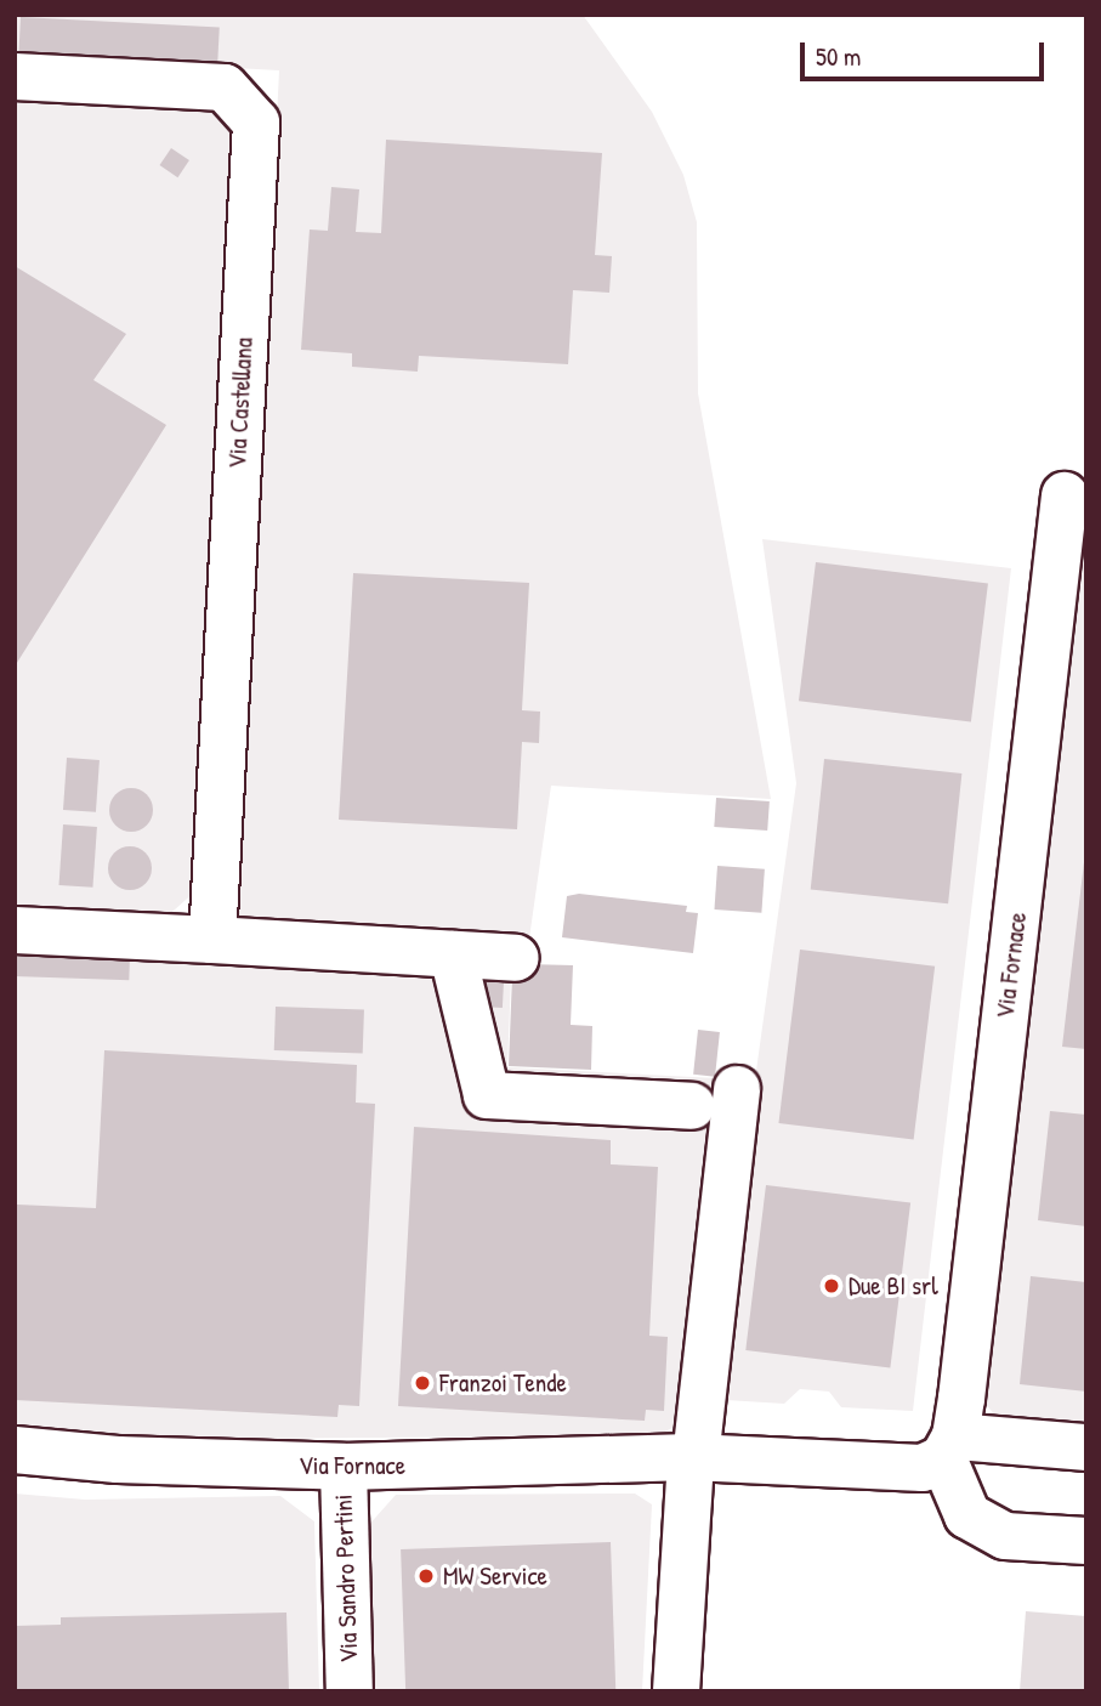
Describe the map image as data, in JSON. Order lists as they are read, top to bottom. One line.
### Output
{"streets":{"street":["Via Castellana","Via Fornace","Via Sandro Pertini"]},"crossings":[["Via Fornace","Via Sandro Pertini"]],"places":["Due BI srl","Franzoi Tende","MW Service"],"scale_bar":"50 m"}
